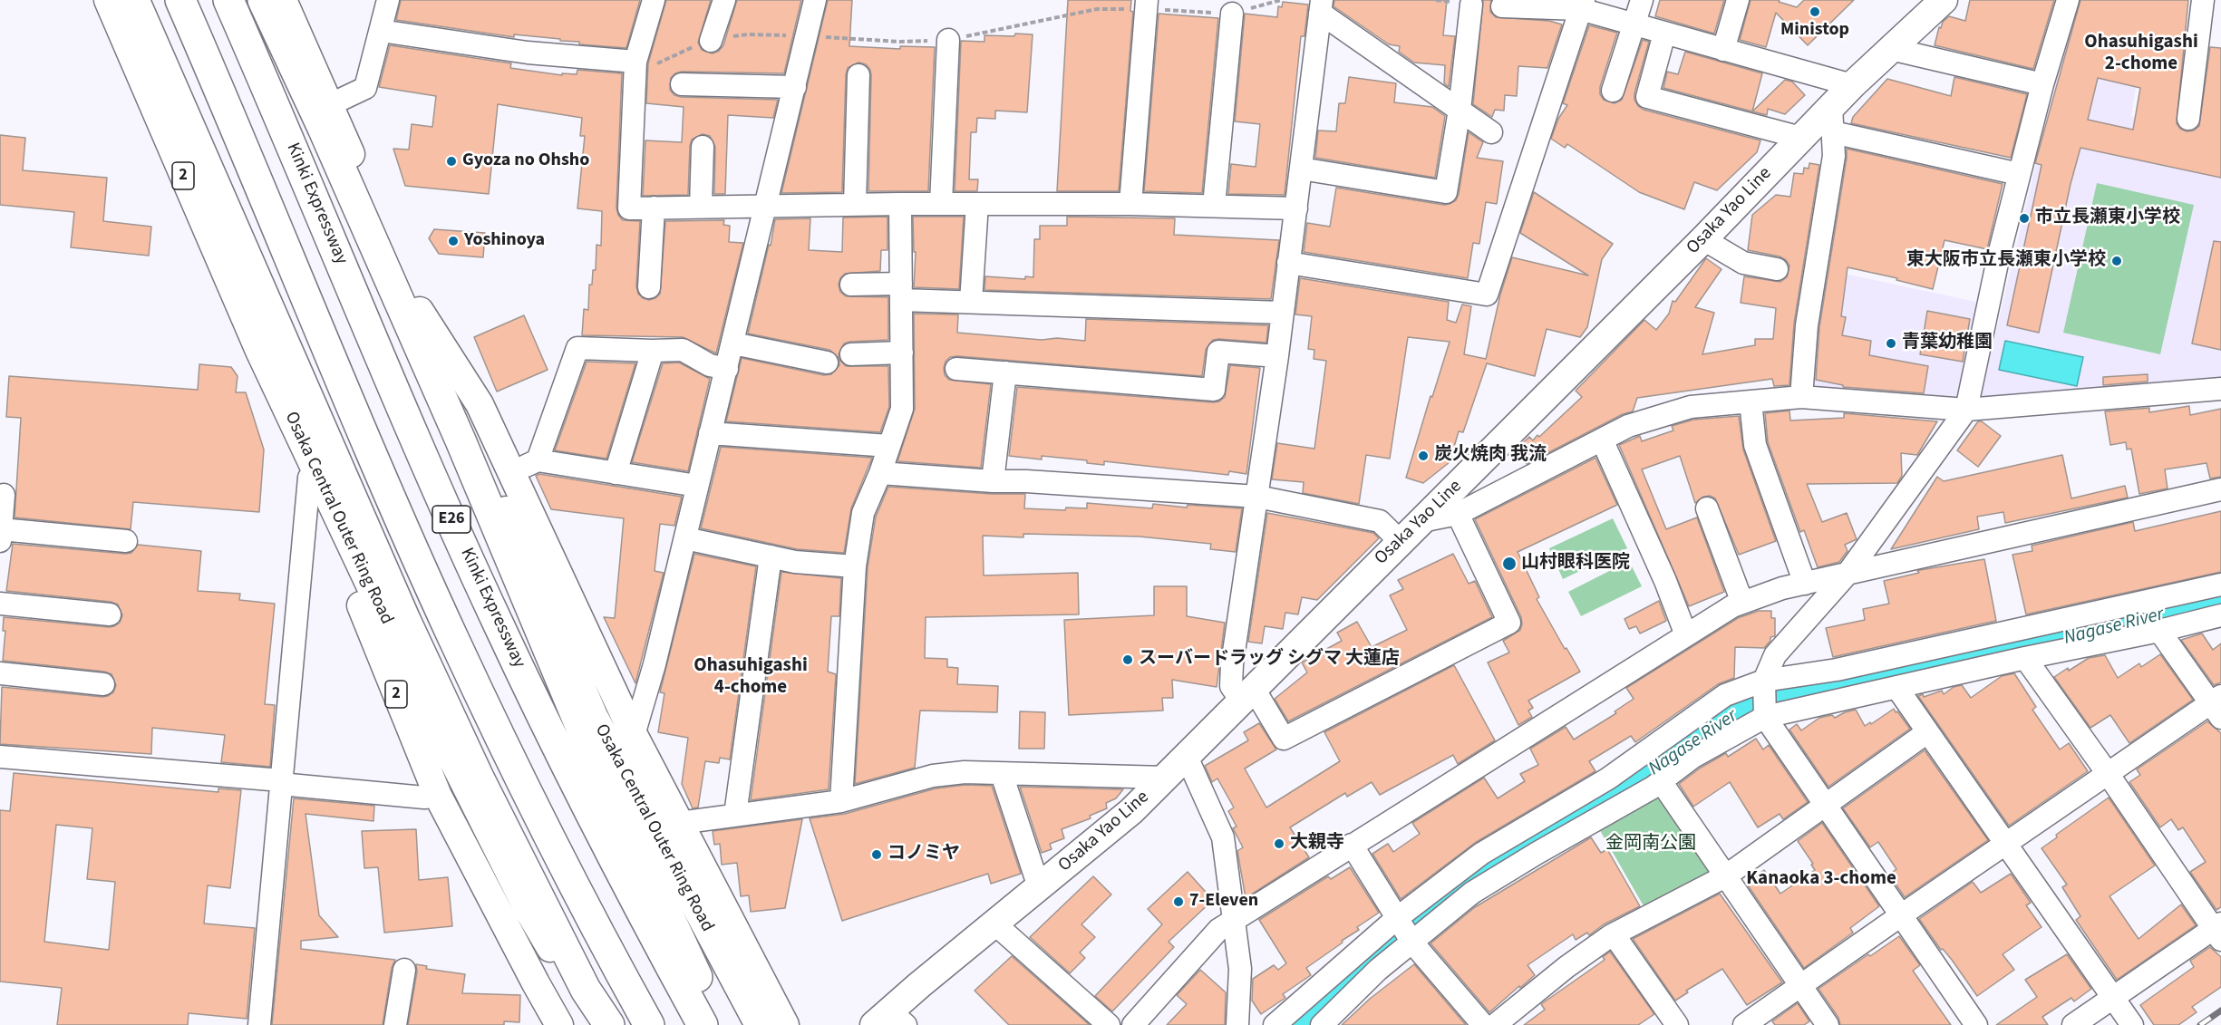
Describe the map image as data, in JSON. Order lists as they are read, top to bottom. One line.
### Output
{"streets":{"highway":["Kinki Expressway","E26"],"main road":["2","Osaka Yao Line","Osaka Central Outer Ring Road"]},"crossings":[["2","Osaka Central Outer Ring Road"]],"districts":["Ohasuhigashi 2-chome","Ohasuhigashi 4-chome","Kanaoka 3-chome"],"water":["Nagase River"],"parks":["金岡南公園"],"places":["Ministop","Gyoza no Ohsho","市立長瀬東小学校","Yoshinoya","東大阪市立長瀬東小学校","青葉幼稚園","炭火焼肉 我流","山村眼科医院","スーバードラッグ シグマ 大蓮店","大親寺","コノミヤ","7-Eleven"]}
